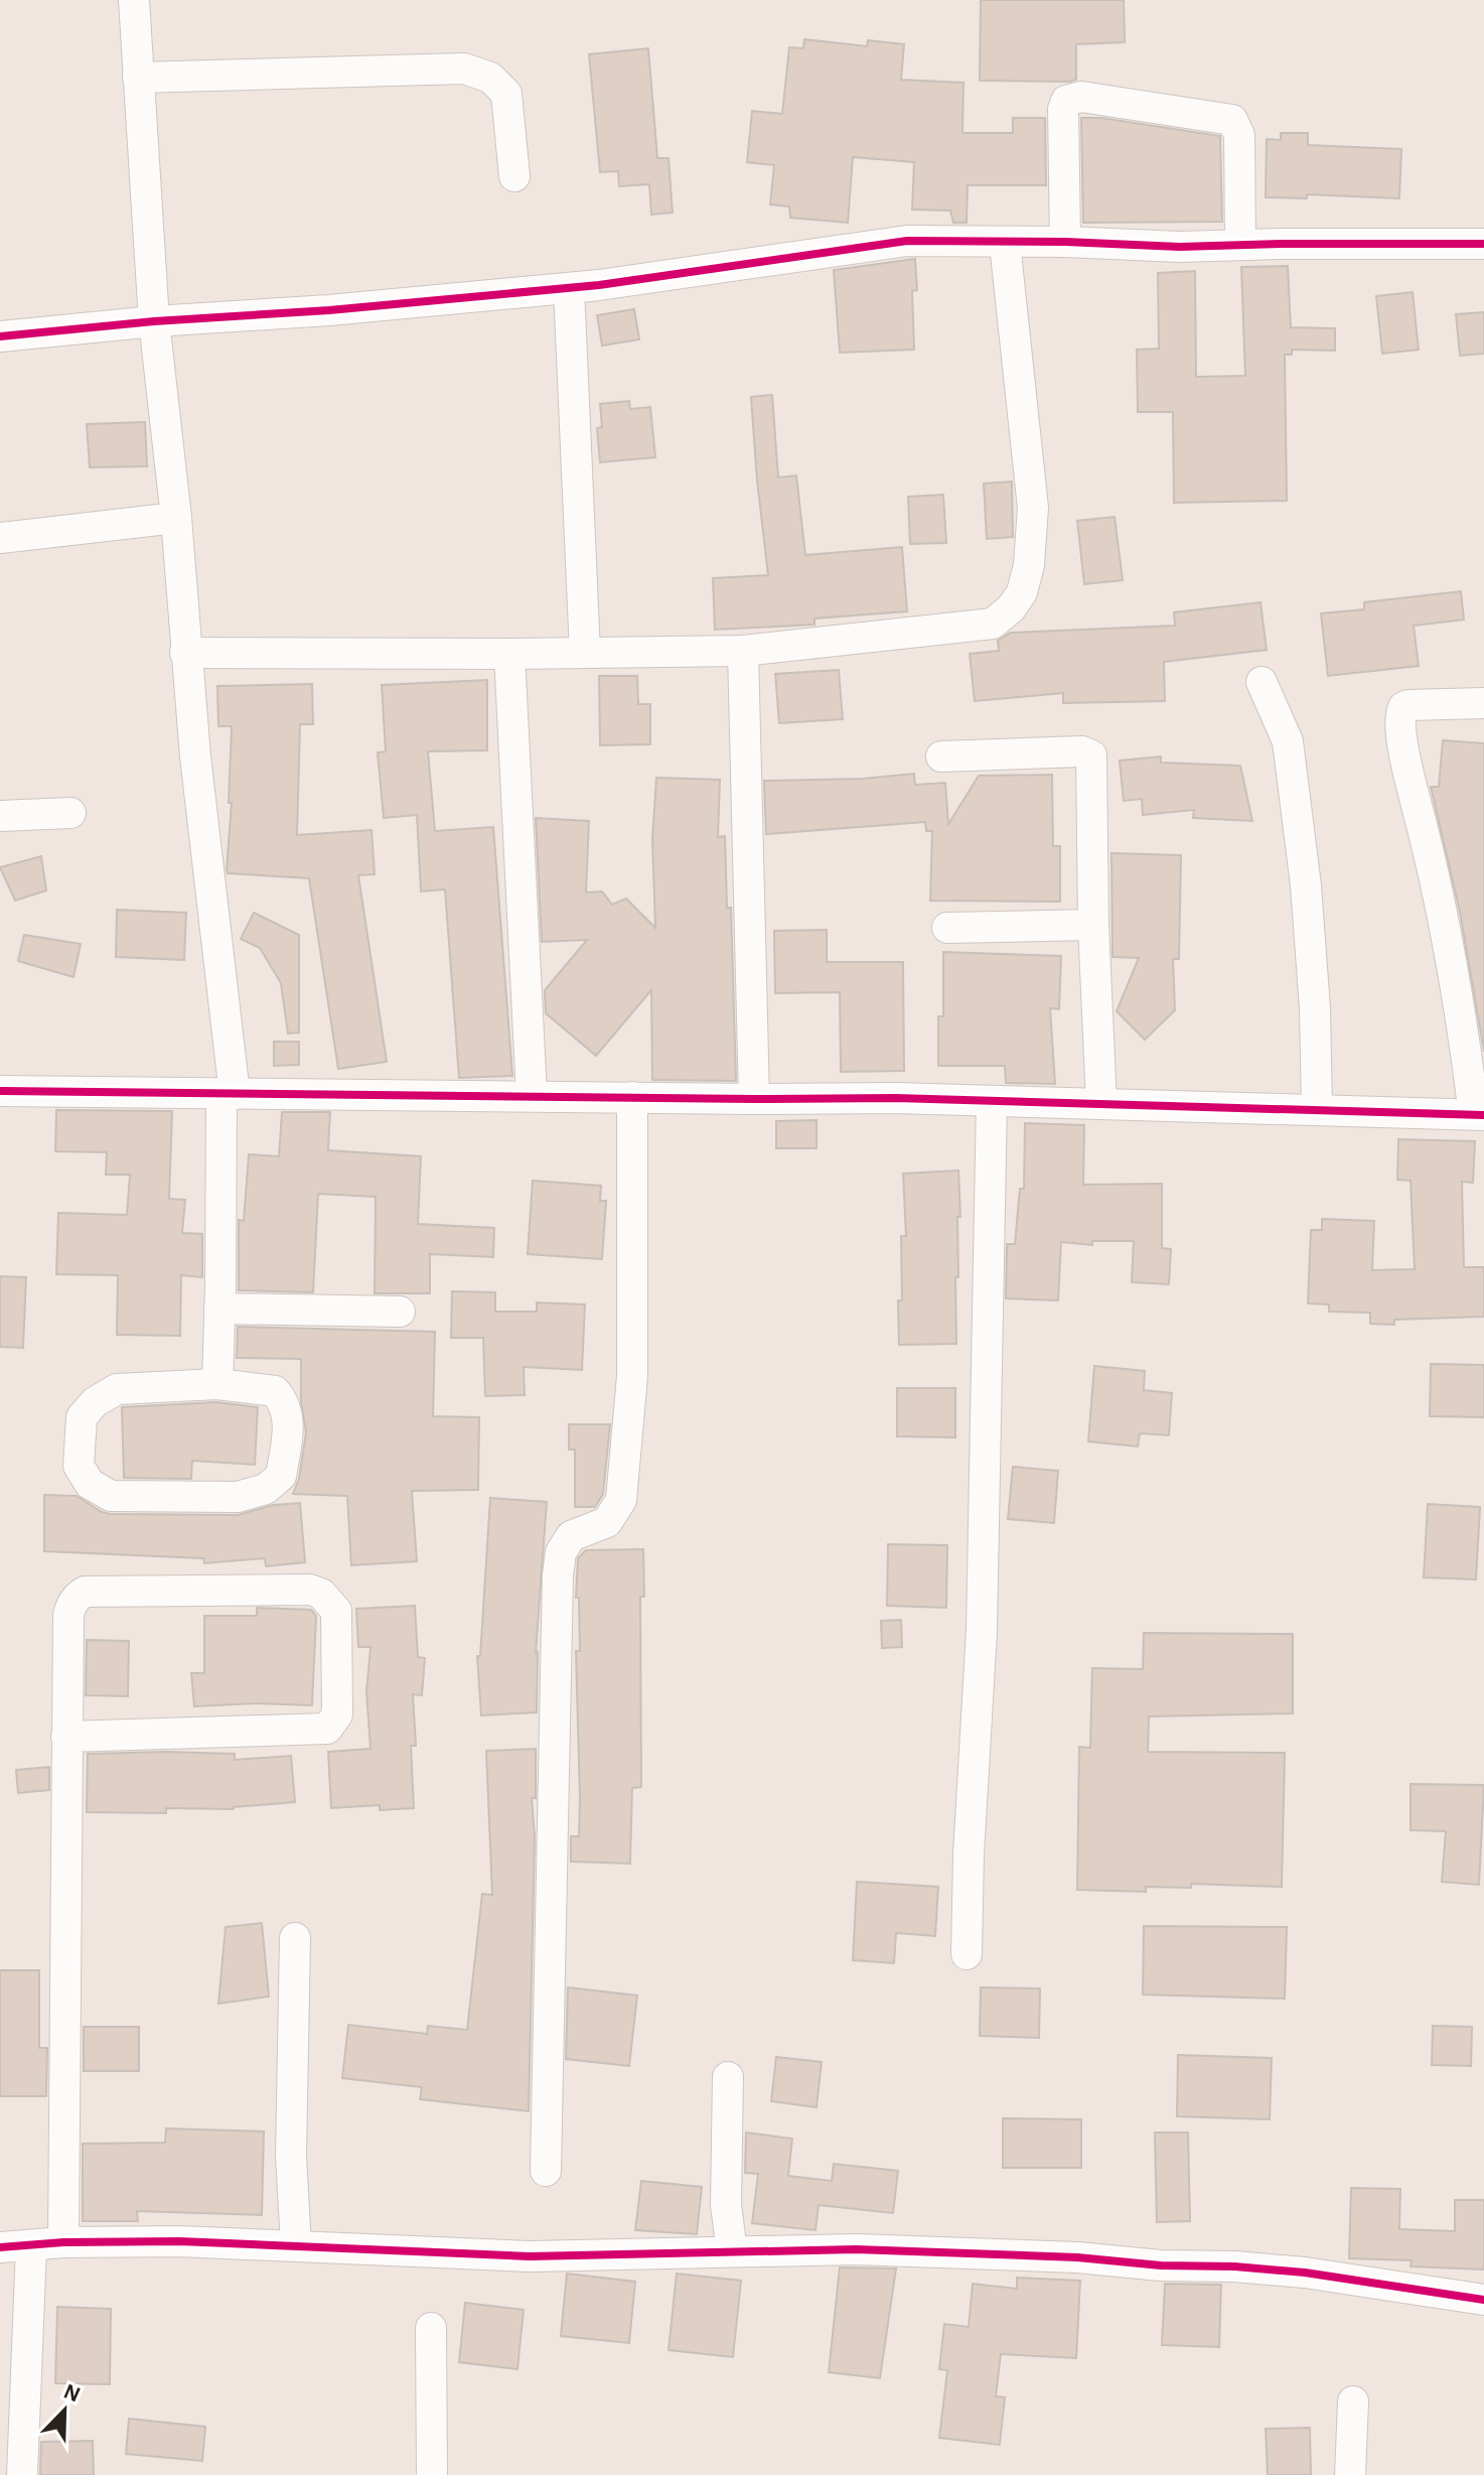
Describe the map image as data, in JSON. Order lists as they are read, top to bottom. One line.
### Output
{"north":"top right"}
